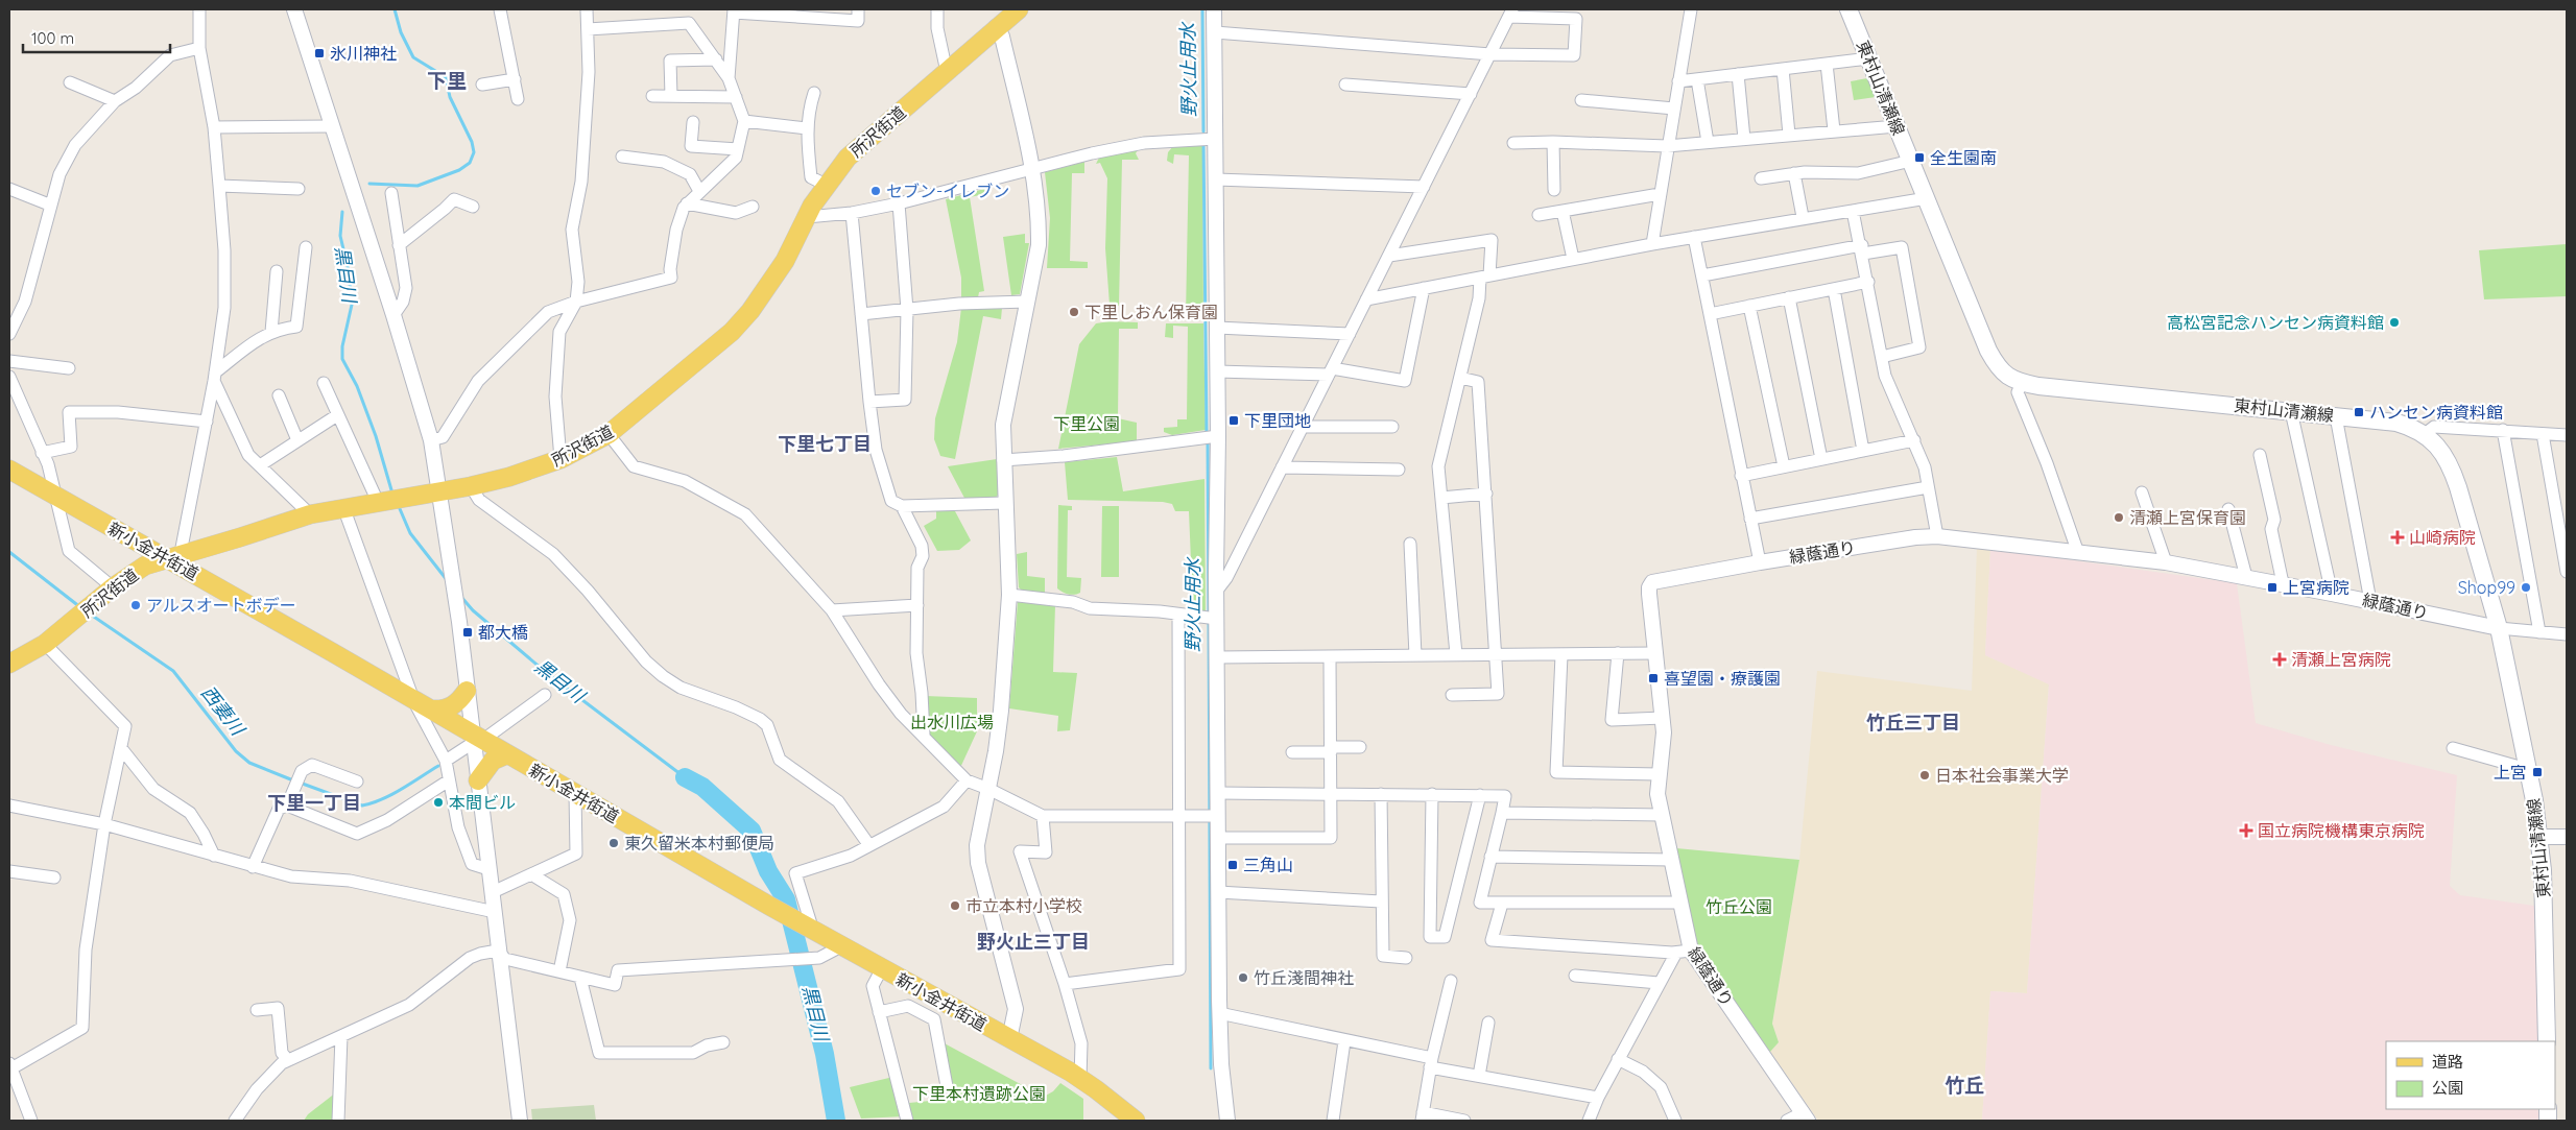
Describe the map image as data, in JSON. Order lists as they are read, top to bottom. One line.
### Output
{"streets":{"main road":["東村山清瀬線","所沢街道","新小金井街道"],"street":["緑蔭通り"]},"crossings":[["東村山清瀬線","緑蔭通り"],["所沢街道","新小金井街道"]],"districts":["下里","下里七丁目","竹丘三丁目","下里一丁目","野火止三丁目","竹丘"],"water":["野火止用水","黒目川","西妻川"],"parks":["下里公園","出水川広場","竹丘公園","下里本村遺跡公園"],"places":{"transit":["氷川神社","全生園南","ハンセン病資料館","下里団地","上宮病院","都大橋","喜望園・療護園","上宮","三角山"],"other":["セブン-イレブン","下里しおん保育園","高松宮記念ハンセン病資料館","清瀬上宮保育園","Shop99","アルスオートボデー","日本社会事業大学","本間ビル","東久留米本村郵便局","市立本村小学校","竹丘淺間神社"],"health":["山崎病院","清瀬上宮病院","国立病院機構東京病院"]},"legend":["道路","公園"],"scale_bar":"100 m"}
